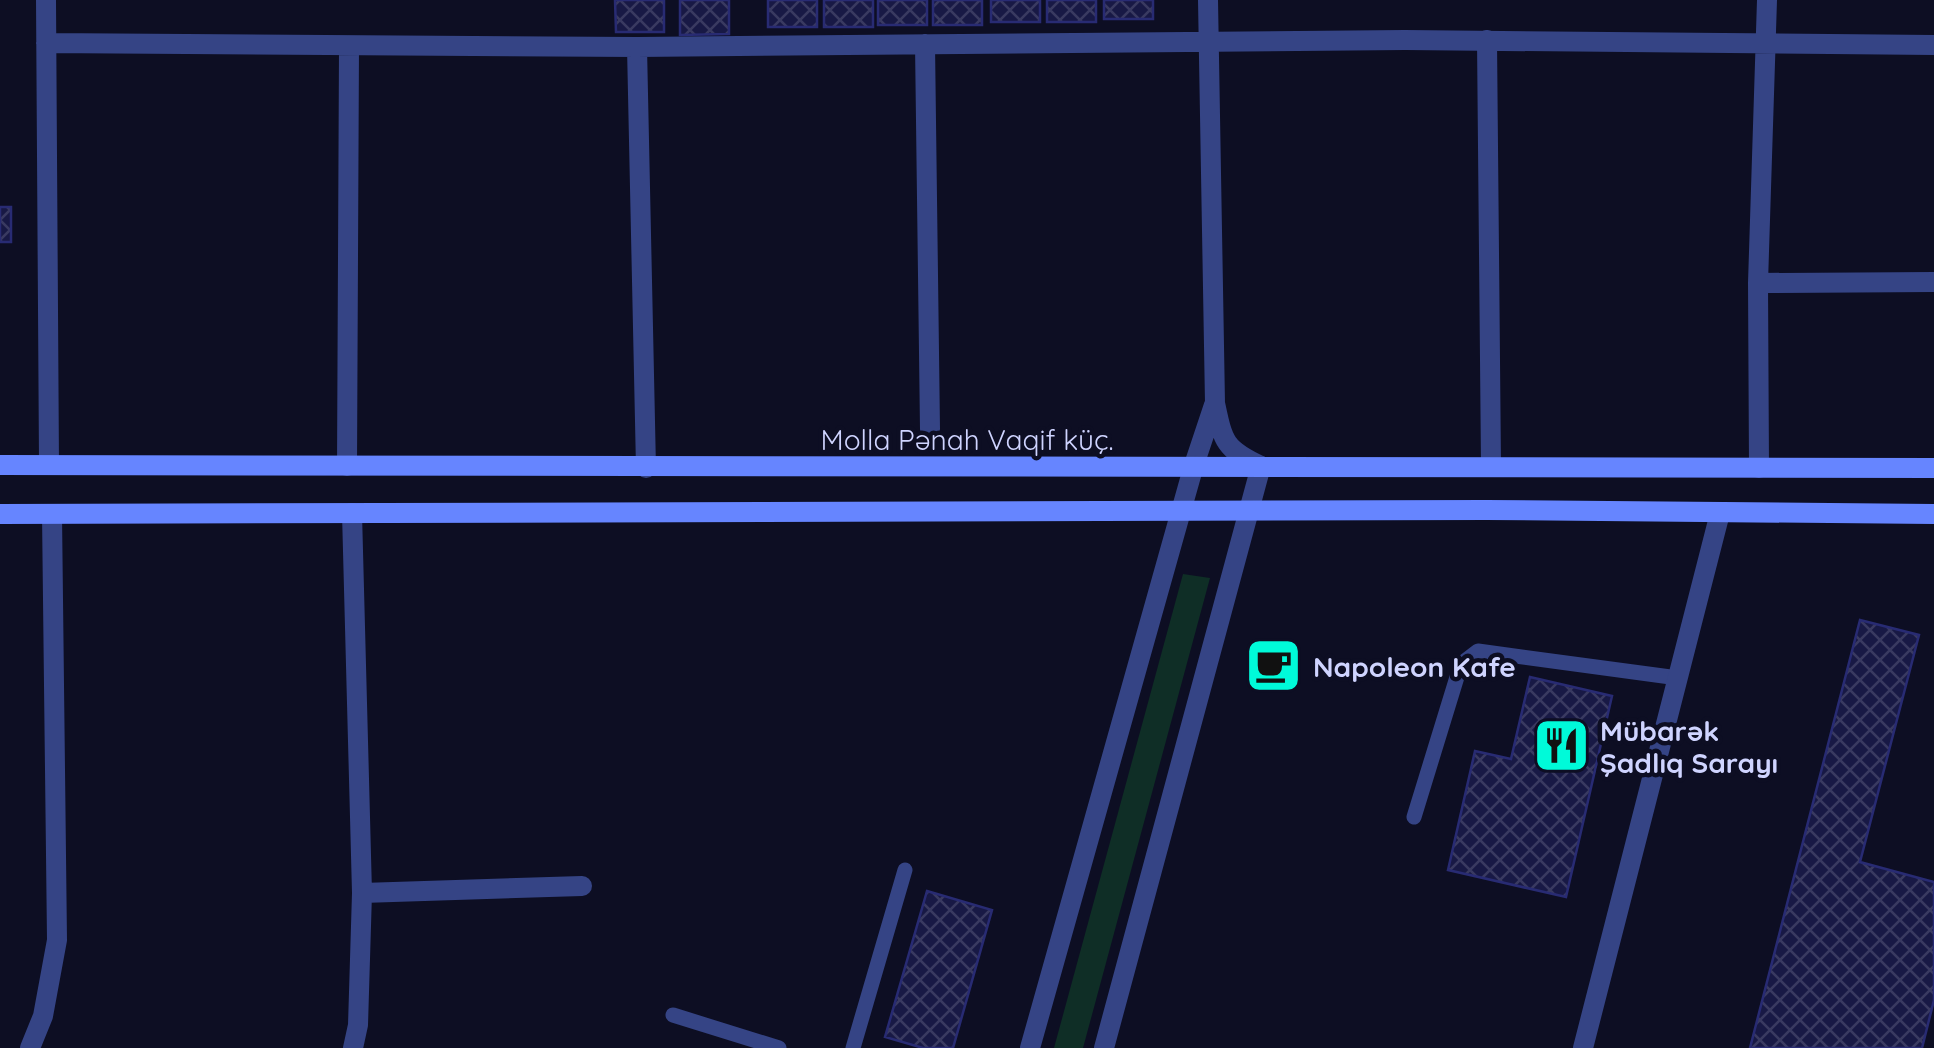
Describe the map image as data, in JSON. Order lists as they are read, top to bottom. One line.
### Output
{"streets":{"main road":["Molla Pənah Vaqif küç."]},"places":{"cafe":["Napoleon Kafe"],"restaurant":["Mübarək Şadlıq Sarayı"]}}
